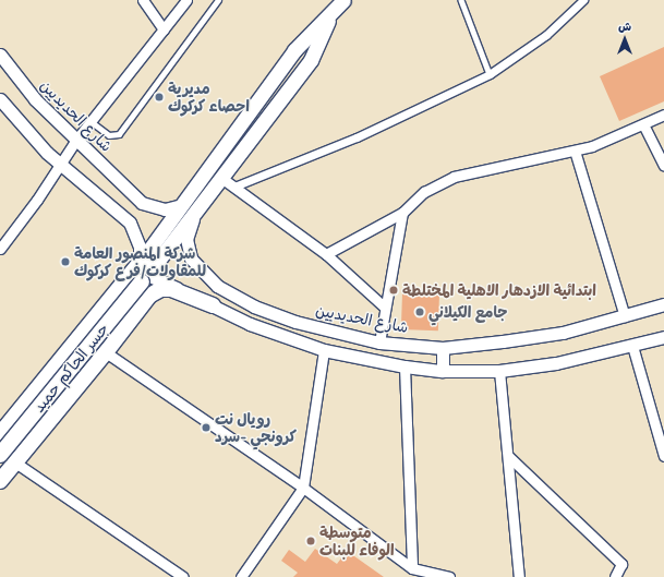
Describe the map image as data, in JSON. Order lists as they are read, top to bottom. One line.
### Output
{"streets":{"main road":["جسر الحاكم حميد"],"street":["شارع الحديديين"]},"places":["مديرية احصاء كركوك","شركة المنصور العامة للمقاولات/فرع كركوك","ابتدائية الازدهار الاهلية المختلطة","جامع الكيلاني","رويال نت كرونجي -سرد","متوسطة الوفاء للبنات"],"north":"top"}
